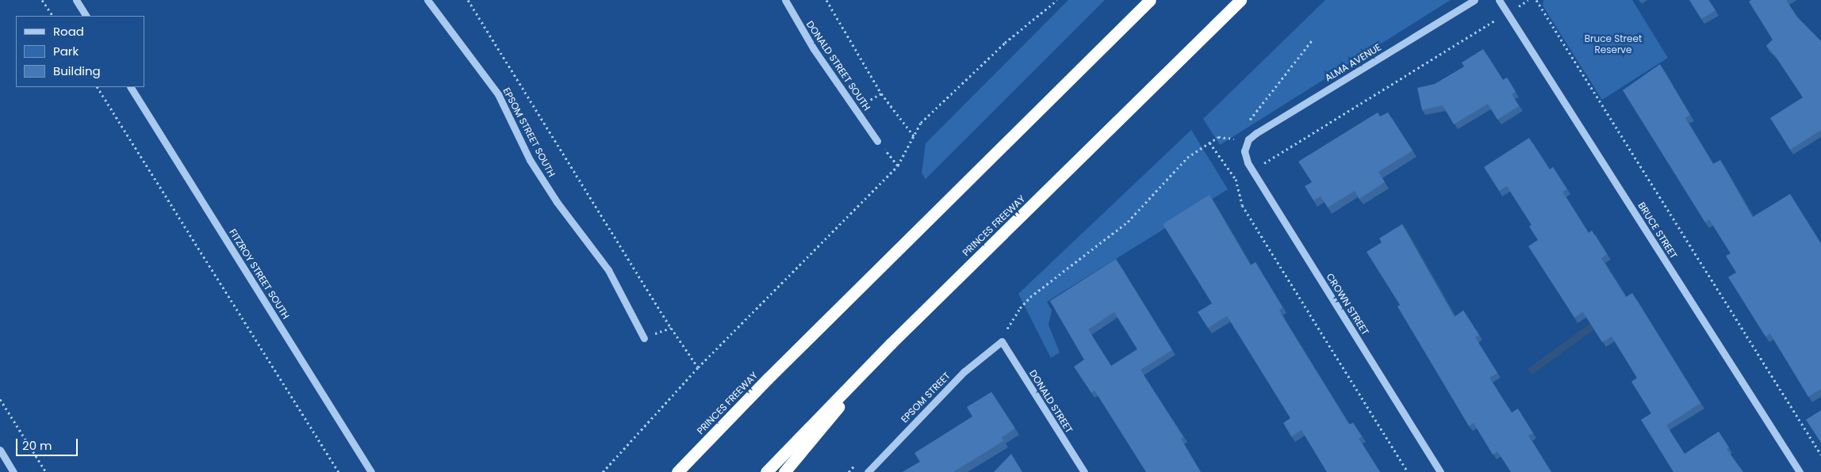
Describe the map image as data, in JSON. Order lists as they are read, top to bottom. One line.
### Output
{"streets":{"highway":["PRINCES FREEWAY"],"street":["ALMA AVENUE","DONALD STREET SOUTH","EPSOM STREET SOUTH","BRUCE STREET","FITZROY STREET SOUTH","CROWN STREET","EPSOM STREET","DONALD STREET"]},"crossings":[["ALMA AVENUE","CROWN STREET"],["EPSOM STREET","DONALD STREET"]],"parks":["Bruce Street Reserve"],"legend":["Road","Park","Building"],"scale_bar":"20 m"}
